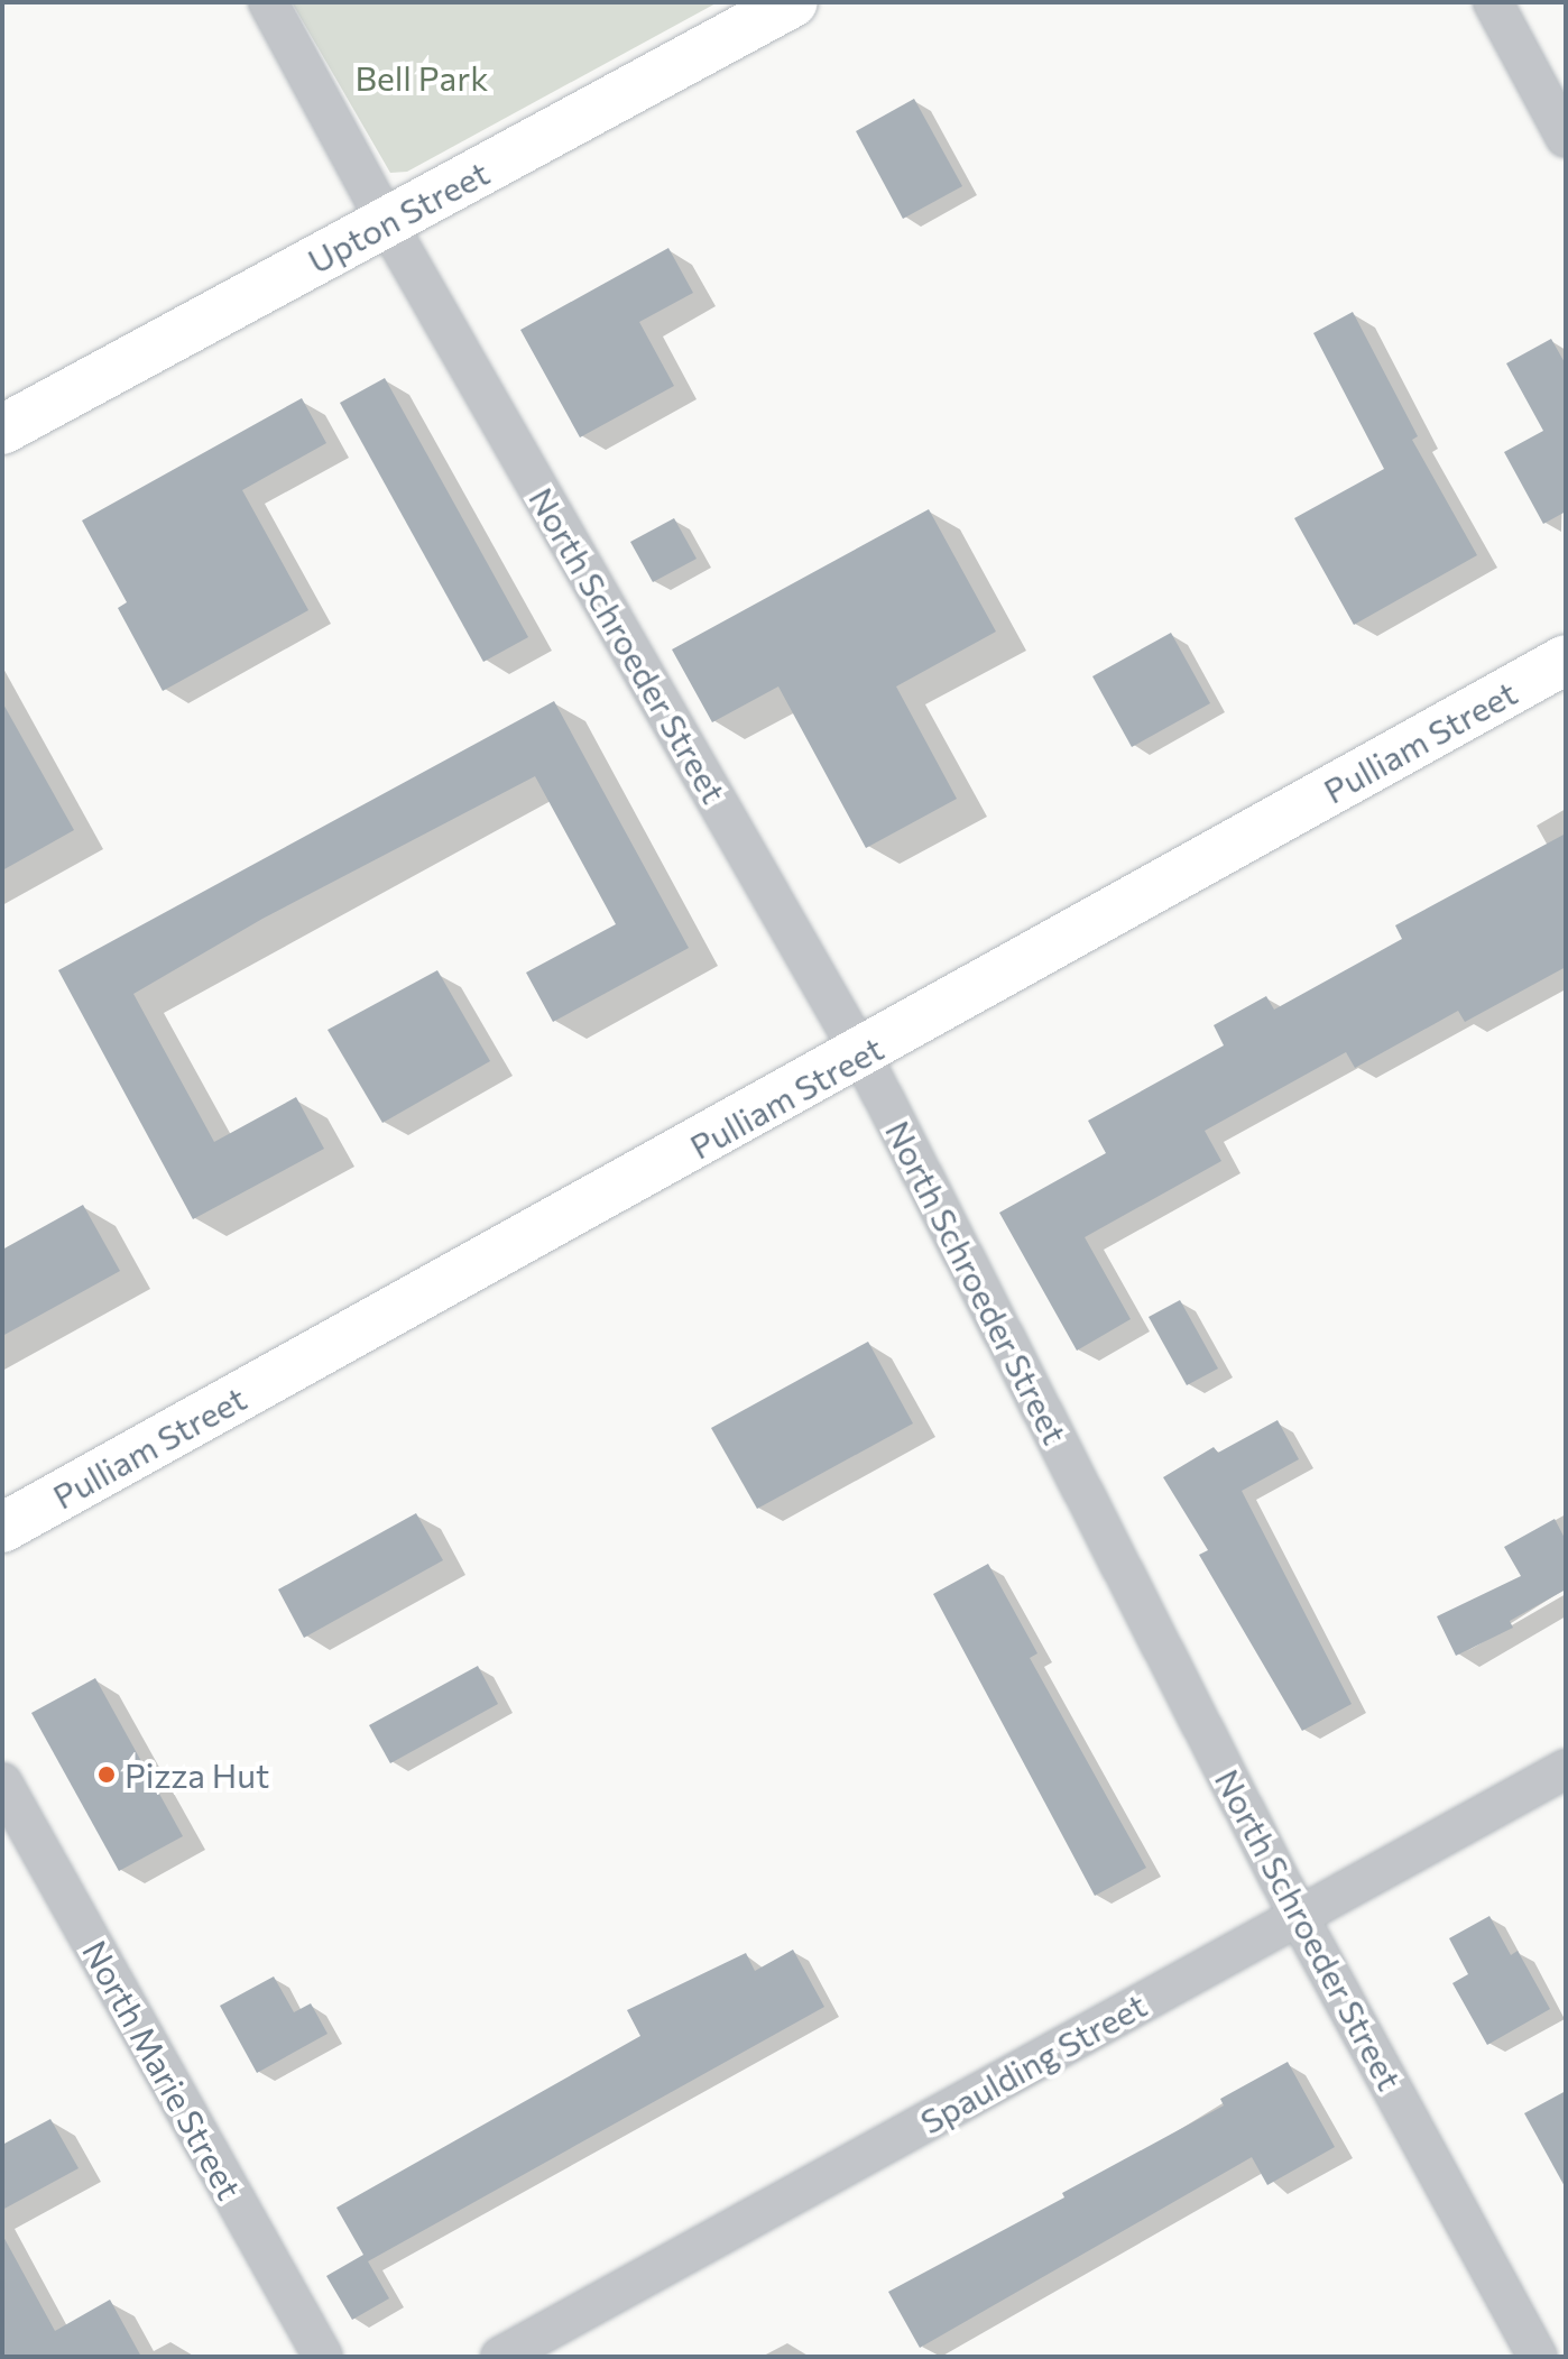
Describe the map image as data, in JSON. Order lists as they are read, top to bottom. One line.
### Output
{"streets":{"main road":["Upton Street","Pulliam Street"],"street":["North Schroeder Street","Spaulding Street","North Marie Street"]},"crossings":[["Upton Street","North Schroeder Street"],["North Schroeder Street","Pulliam Street"],["North Schroeder Street","Spaulding Street"]],"parks":["Bell Park"],"places":["Pizza Hut"]}
